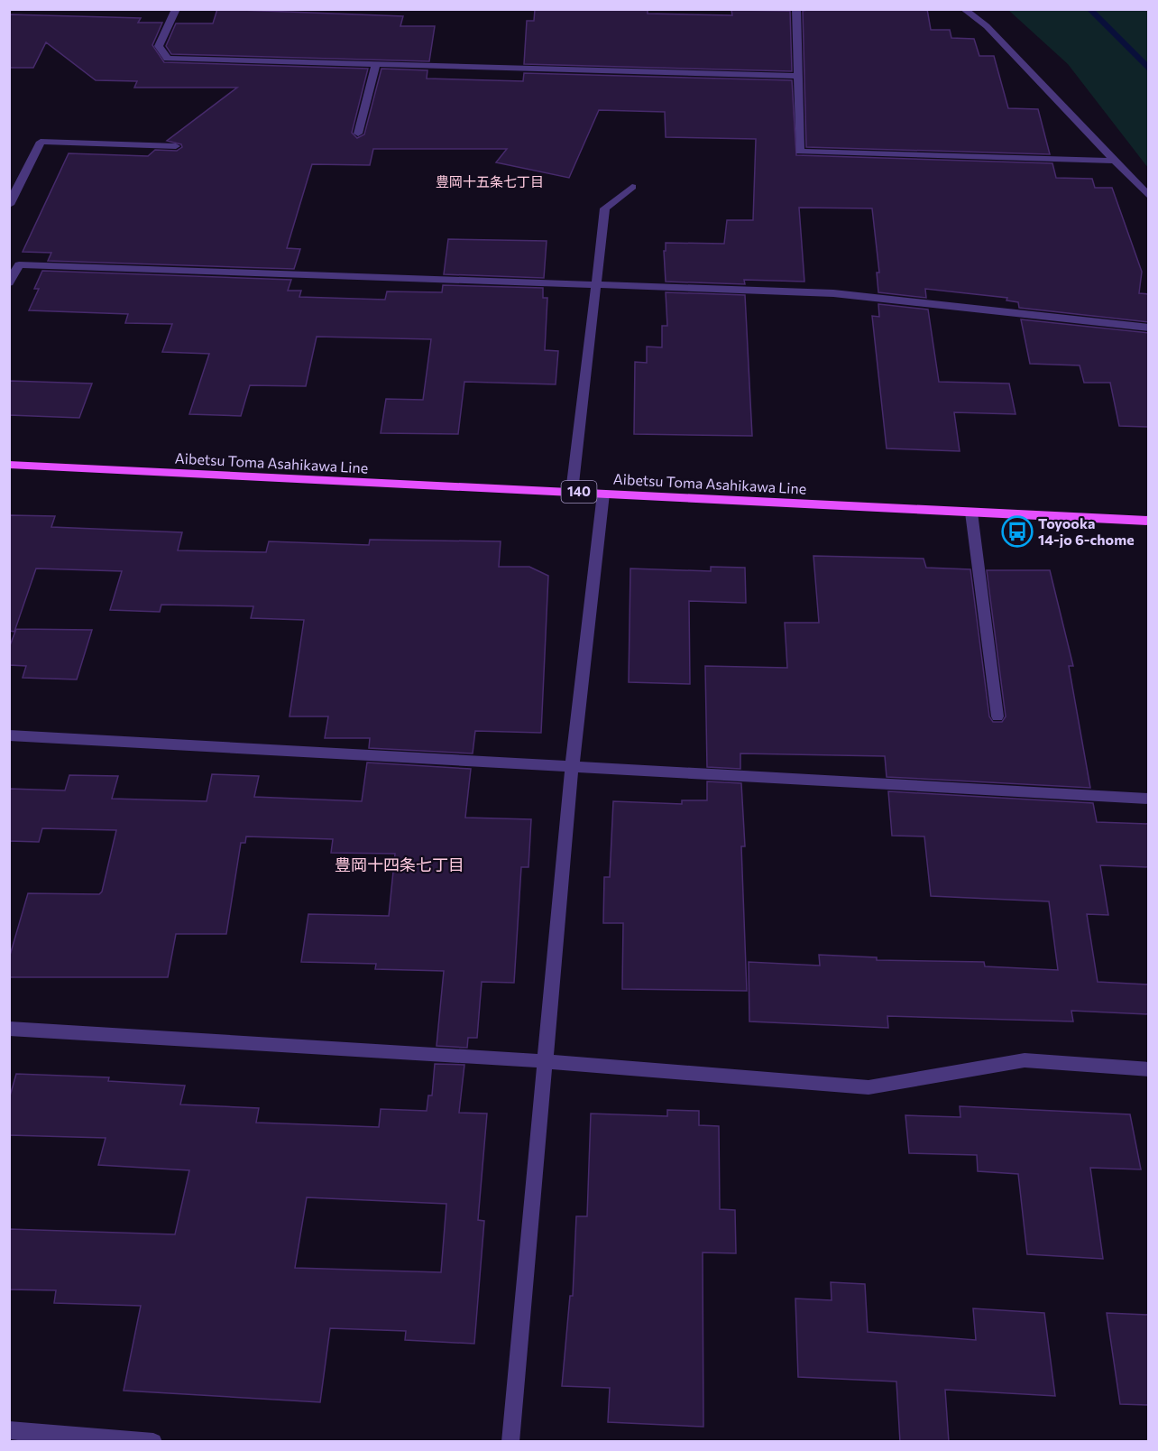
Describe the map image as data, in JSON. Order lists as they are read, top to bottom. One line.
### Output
{"streets":{"main road":["Aibetsu Toma Asahikawa Line","140"]},"districts":["豊岡十五条七丁目","豊岡十四条七丁目"],"places":{"bus stop":["Toyooka 14-jo 6-chome"]}}
